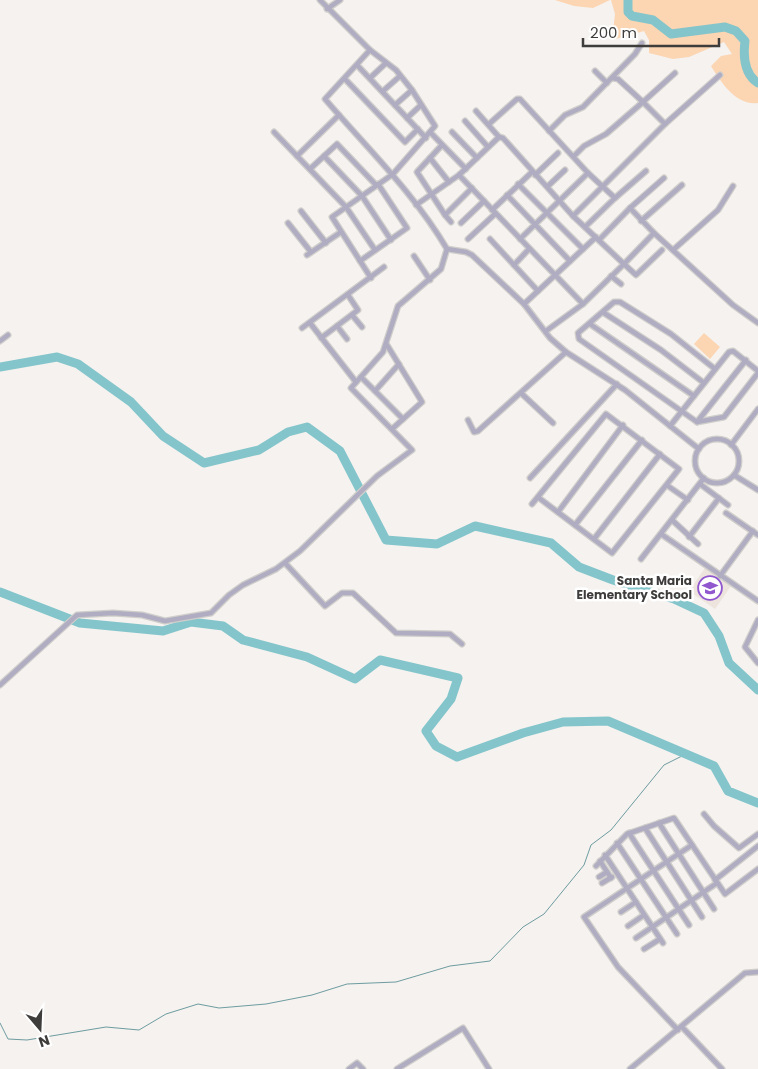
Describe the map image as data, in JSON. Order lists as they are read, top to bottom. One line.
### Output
{"places":{"school or university":["Santa Maria Elementary School"]},"scale_bar":"200 m","north":"bottom"}
